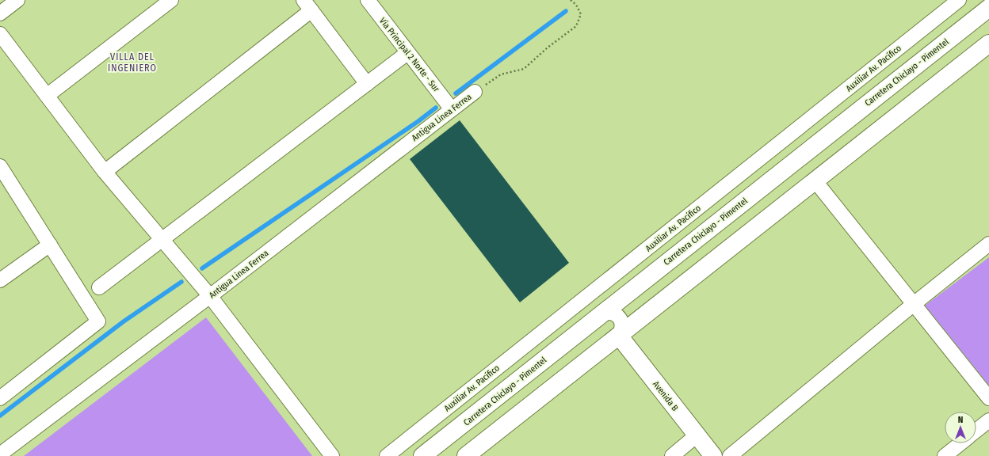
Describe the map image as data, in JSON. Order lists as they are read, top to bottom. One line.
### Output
{"streets":{"main road":["Carretera Chiclayo - Pimentel","Avenida B"],"street":["Vía Principal 2 Norte - Sur","Auxiliar Av. Pacífico","Antigua Linea Ferrea"]},"crossings":[["Vía Principal 2 Norte - Sur","Antigua Linea Ferrea"]],"districts":["VILLA DEL INGENIERO"],"north":"top"}
